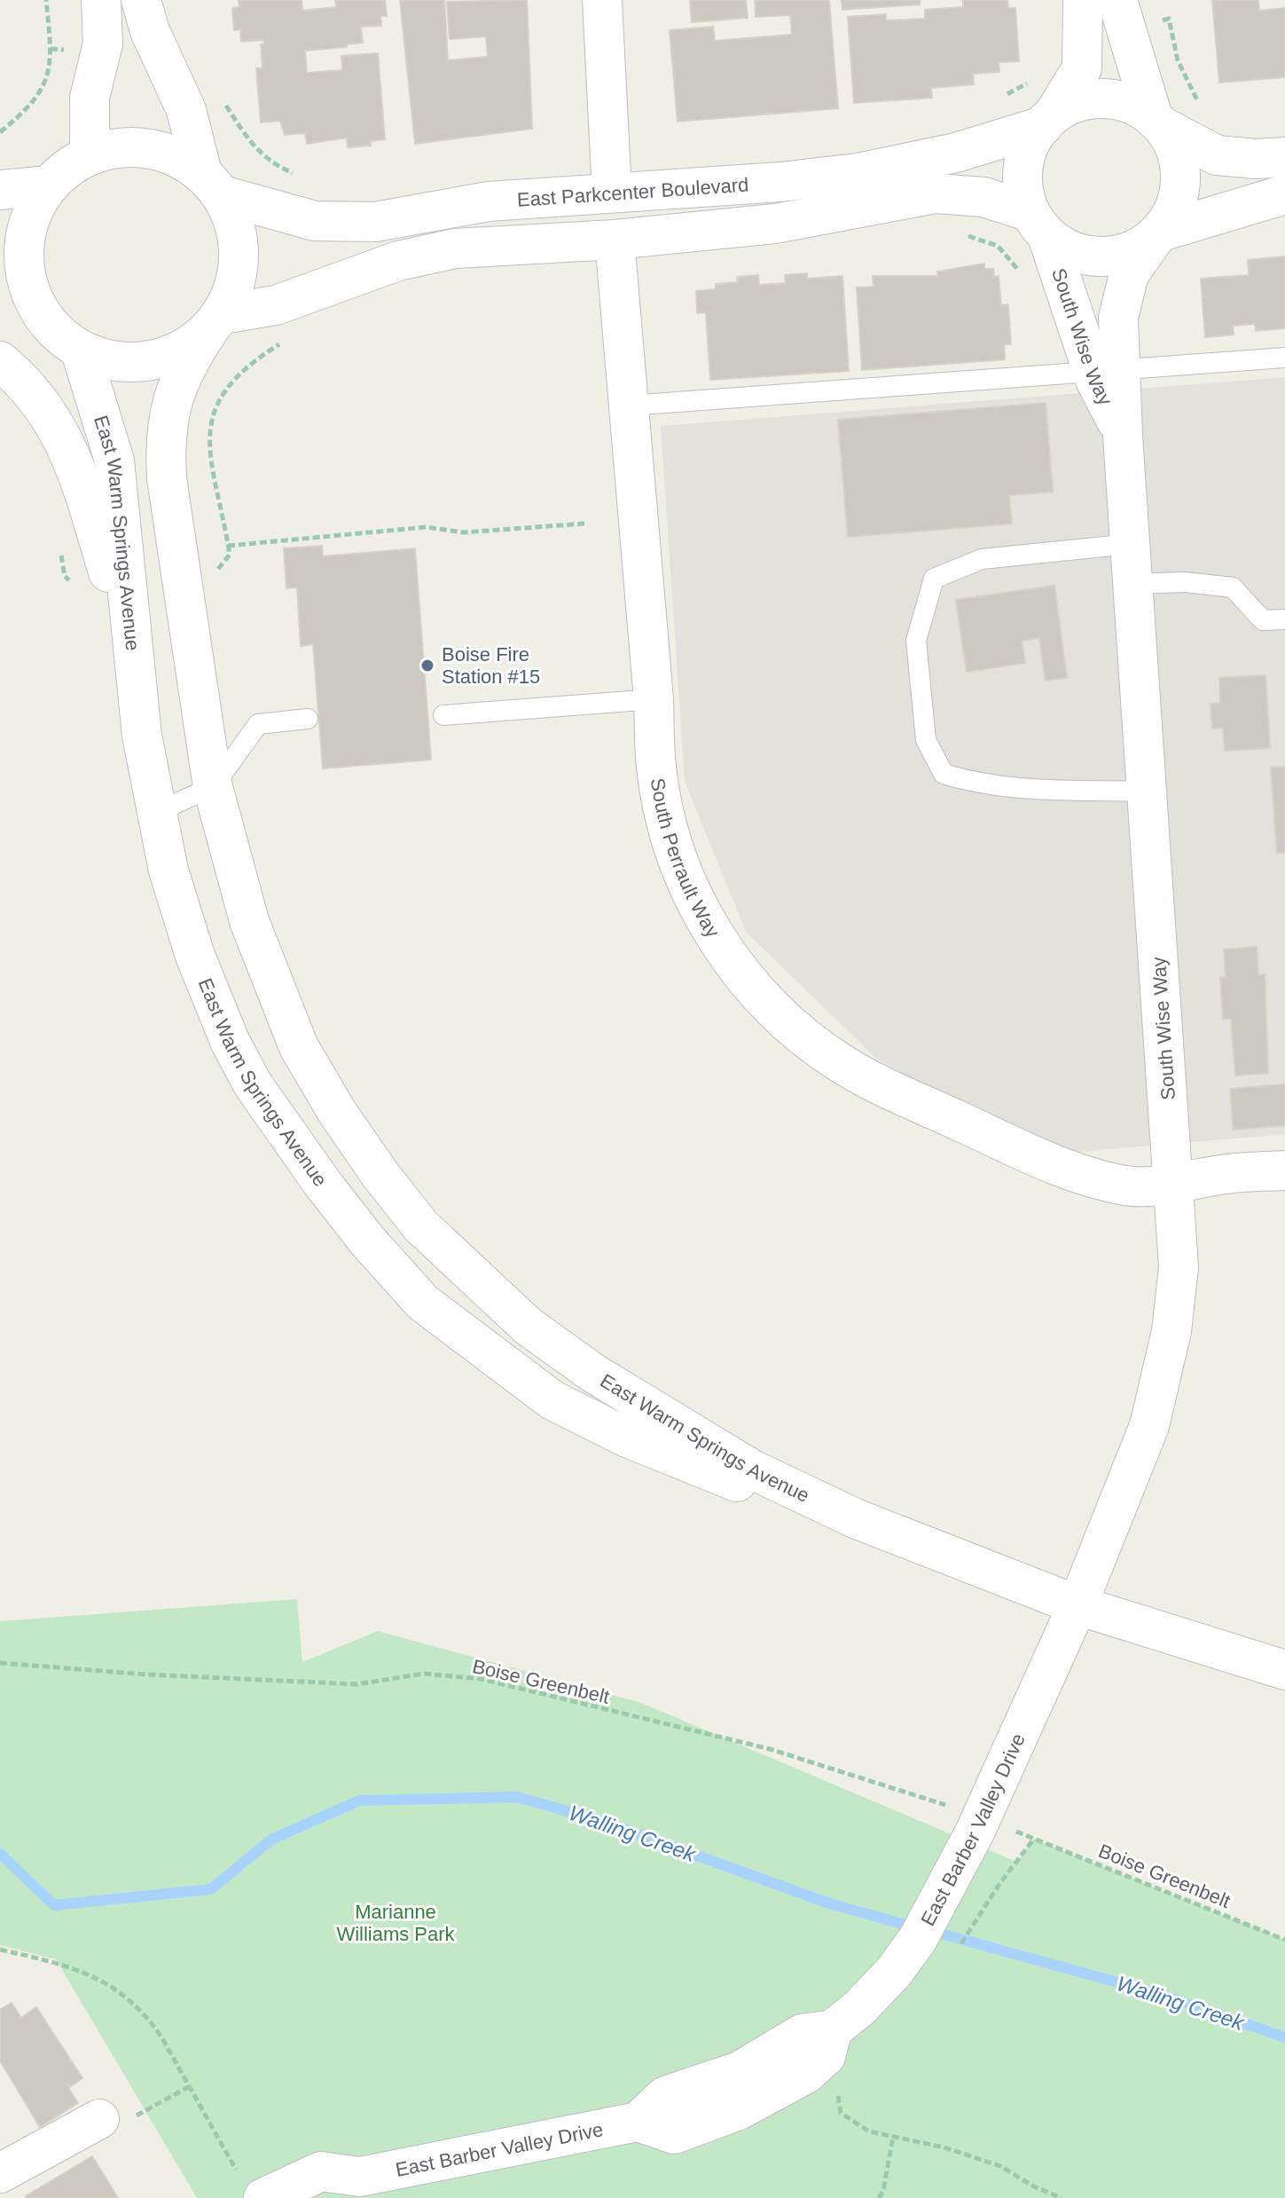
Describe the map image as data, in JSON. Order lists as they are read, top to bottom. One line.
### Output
{"streets":{"street":["East Parkcenter Boulevard","South Wise Way","East Warm Springs Avenue","South Perrault Way","East Barber Valley Drive"],"path":["Boise Greenbelt"]},"crossings":[["East Parkcenter Boulevard","South Wise Way"],["East Parkcenter Boulevard","East Warm Springs Avenue"],["South Wise Way","East Warm Springs Avenue"],["South Wise Way","South Perrault Way"],["South Wise Way","East Barber Valley Drive"],["East Warm Springs Avenue","East Barber Valley Drive"]],"water":["Walling Creek"],"parks":["Marianne Williams Park"],"places":["Boise Fire Station #15"]}
